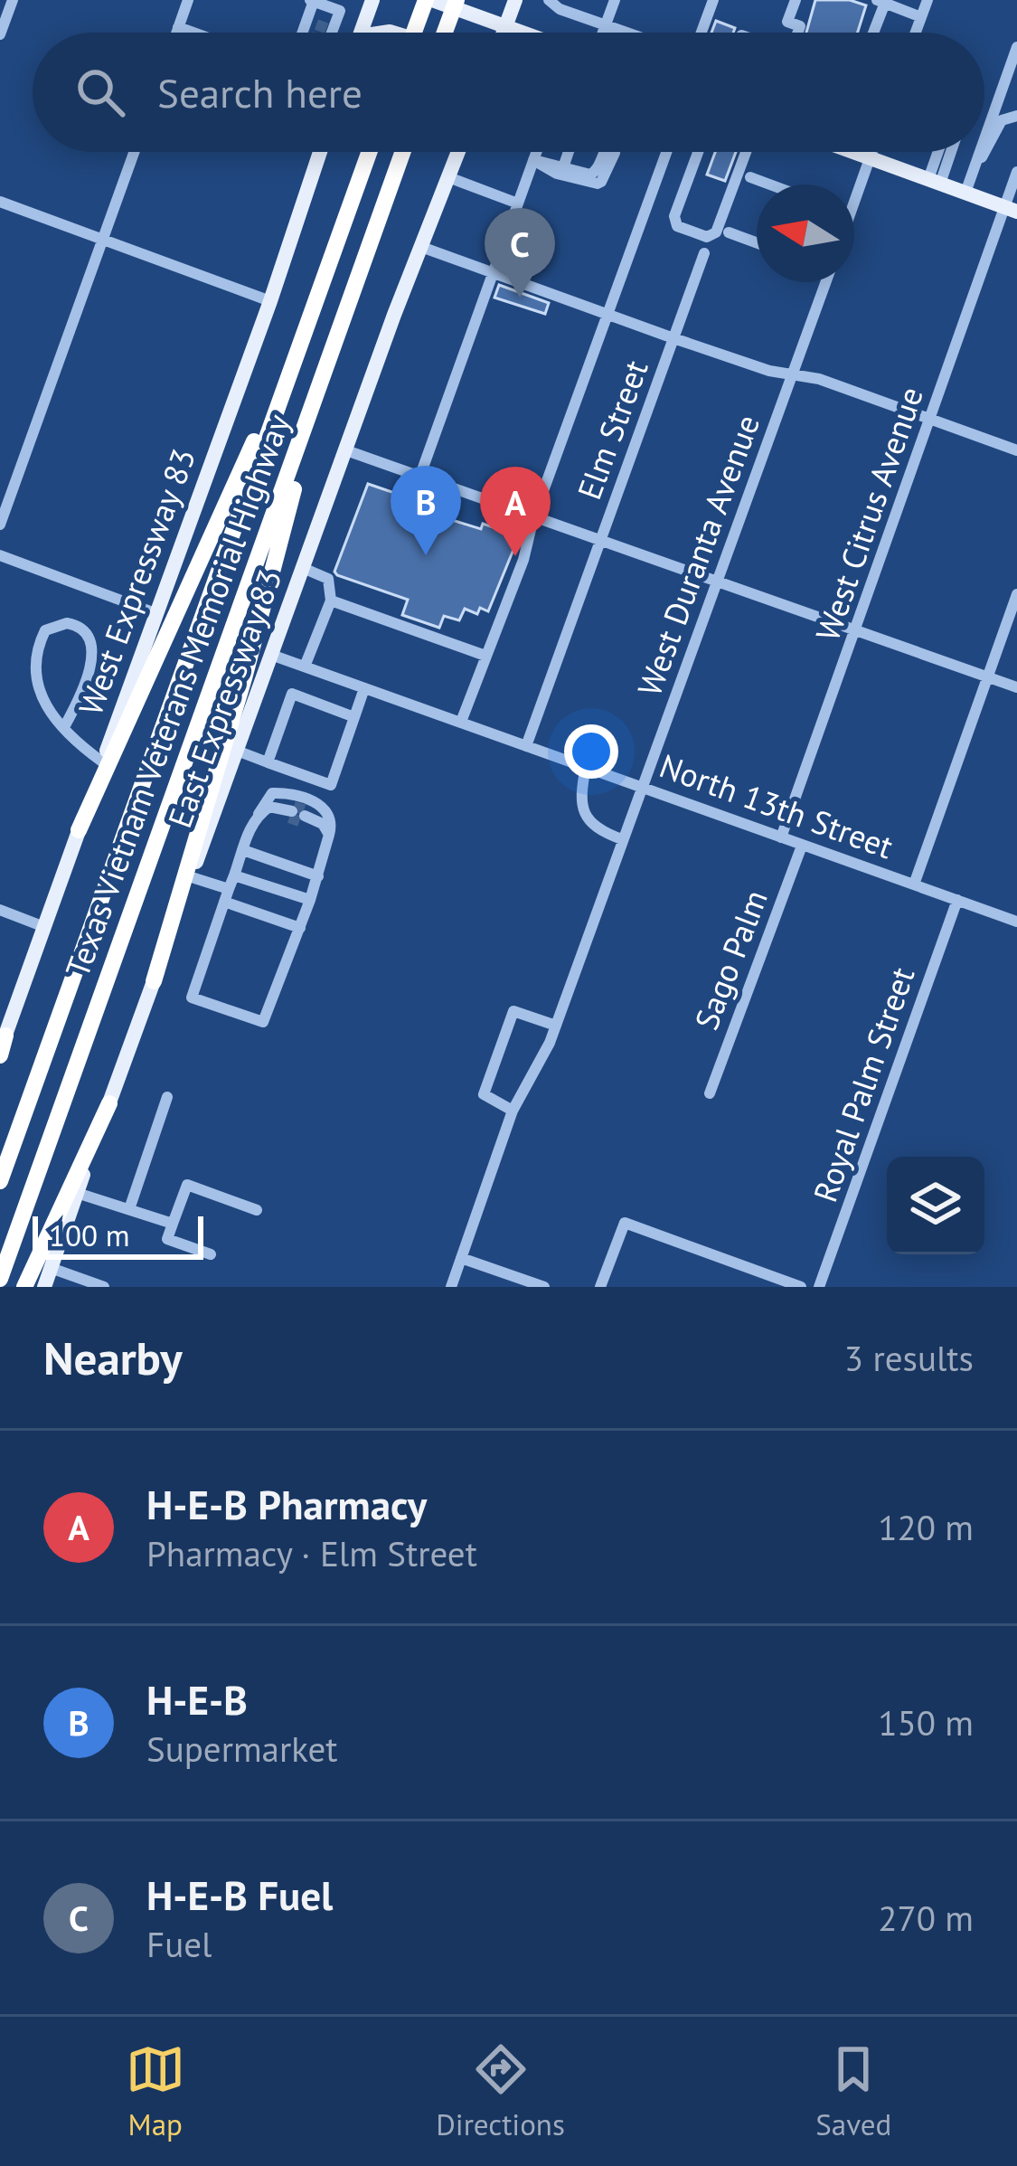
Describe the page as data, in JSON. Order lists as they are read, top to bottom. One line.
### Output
{"streets":{"highway":["Texas Vietnam Veterans Memorial Highway"],"main road":["West Expressway 83","East Expressway 83"],"street":["Elm Street","West Citrus Avenue","West Duranta Avenue","North 13th Street","Sago Palm","Royal Palm Street"]},"crossings":[["Elm Street","North 13th Street"],["West Citrus Avenue","North 13th Street"],["West Duranta Avenue","North 13th Street"],["East Expressway 83","North 13th Street"],["North 13th Street","Sago Palm"],["North 13th Street","Royal Palm Street"]],"scale_bar":"100 m","north":"left","page":{"search":"Search here","pins":["C","B","A"],"scale":"100 m","heading":["Nearby","3 results"],"list":[{"mark":"A","name":"H-E-B Pharmacy","note":"Pharmacy · Elm Street","value":"120 m"},{"mark":"B","name":"H-E-B","note":"Supermarket","value":"150 m"},{"mark":"C","name":"H-E-B Fuel","note":"Fuel","value":"270 m"}],"nav":["Map","Directions","Saved"]}}
